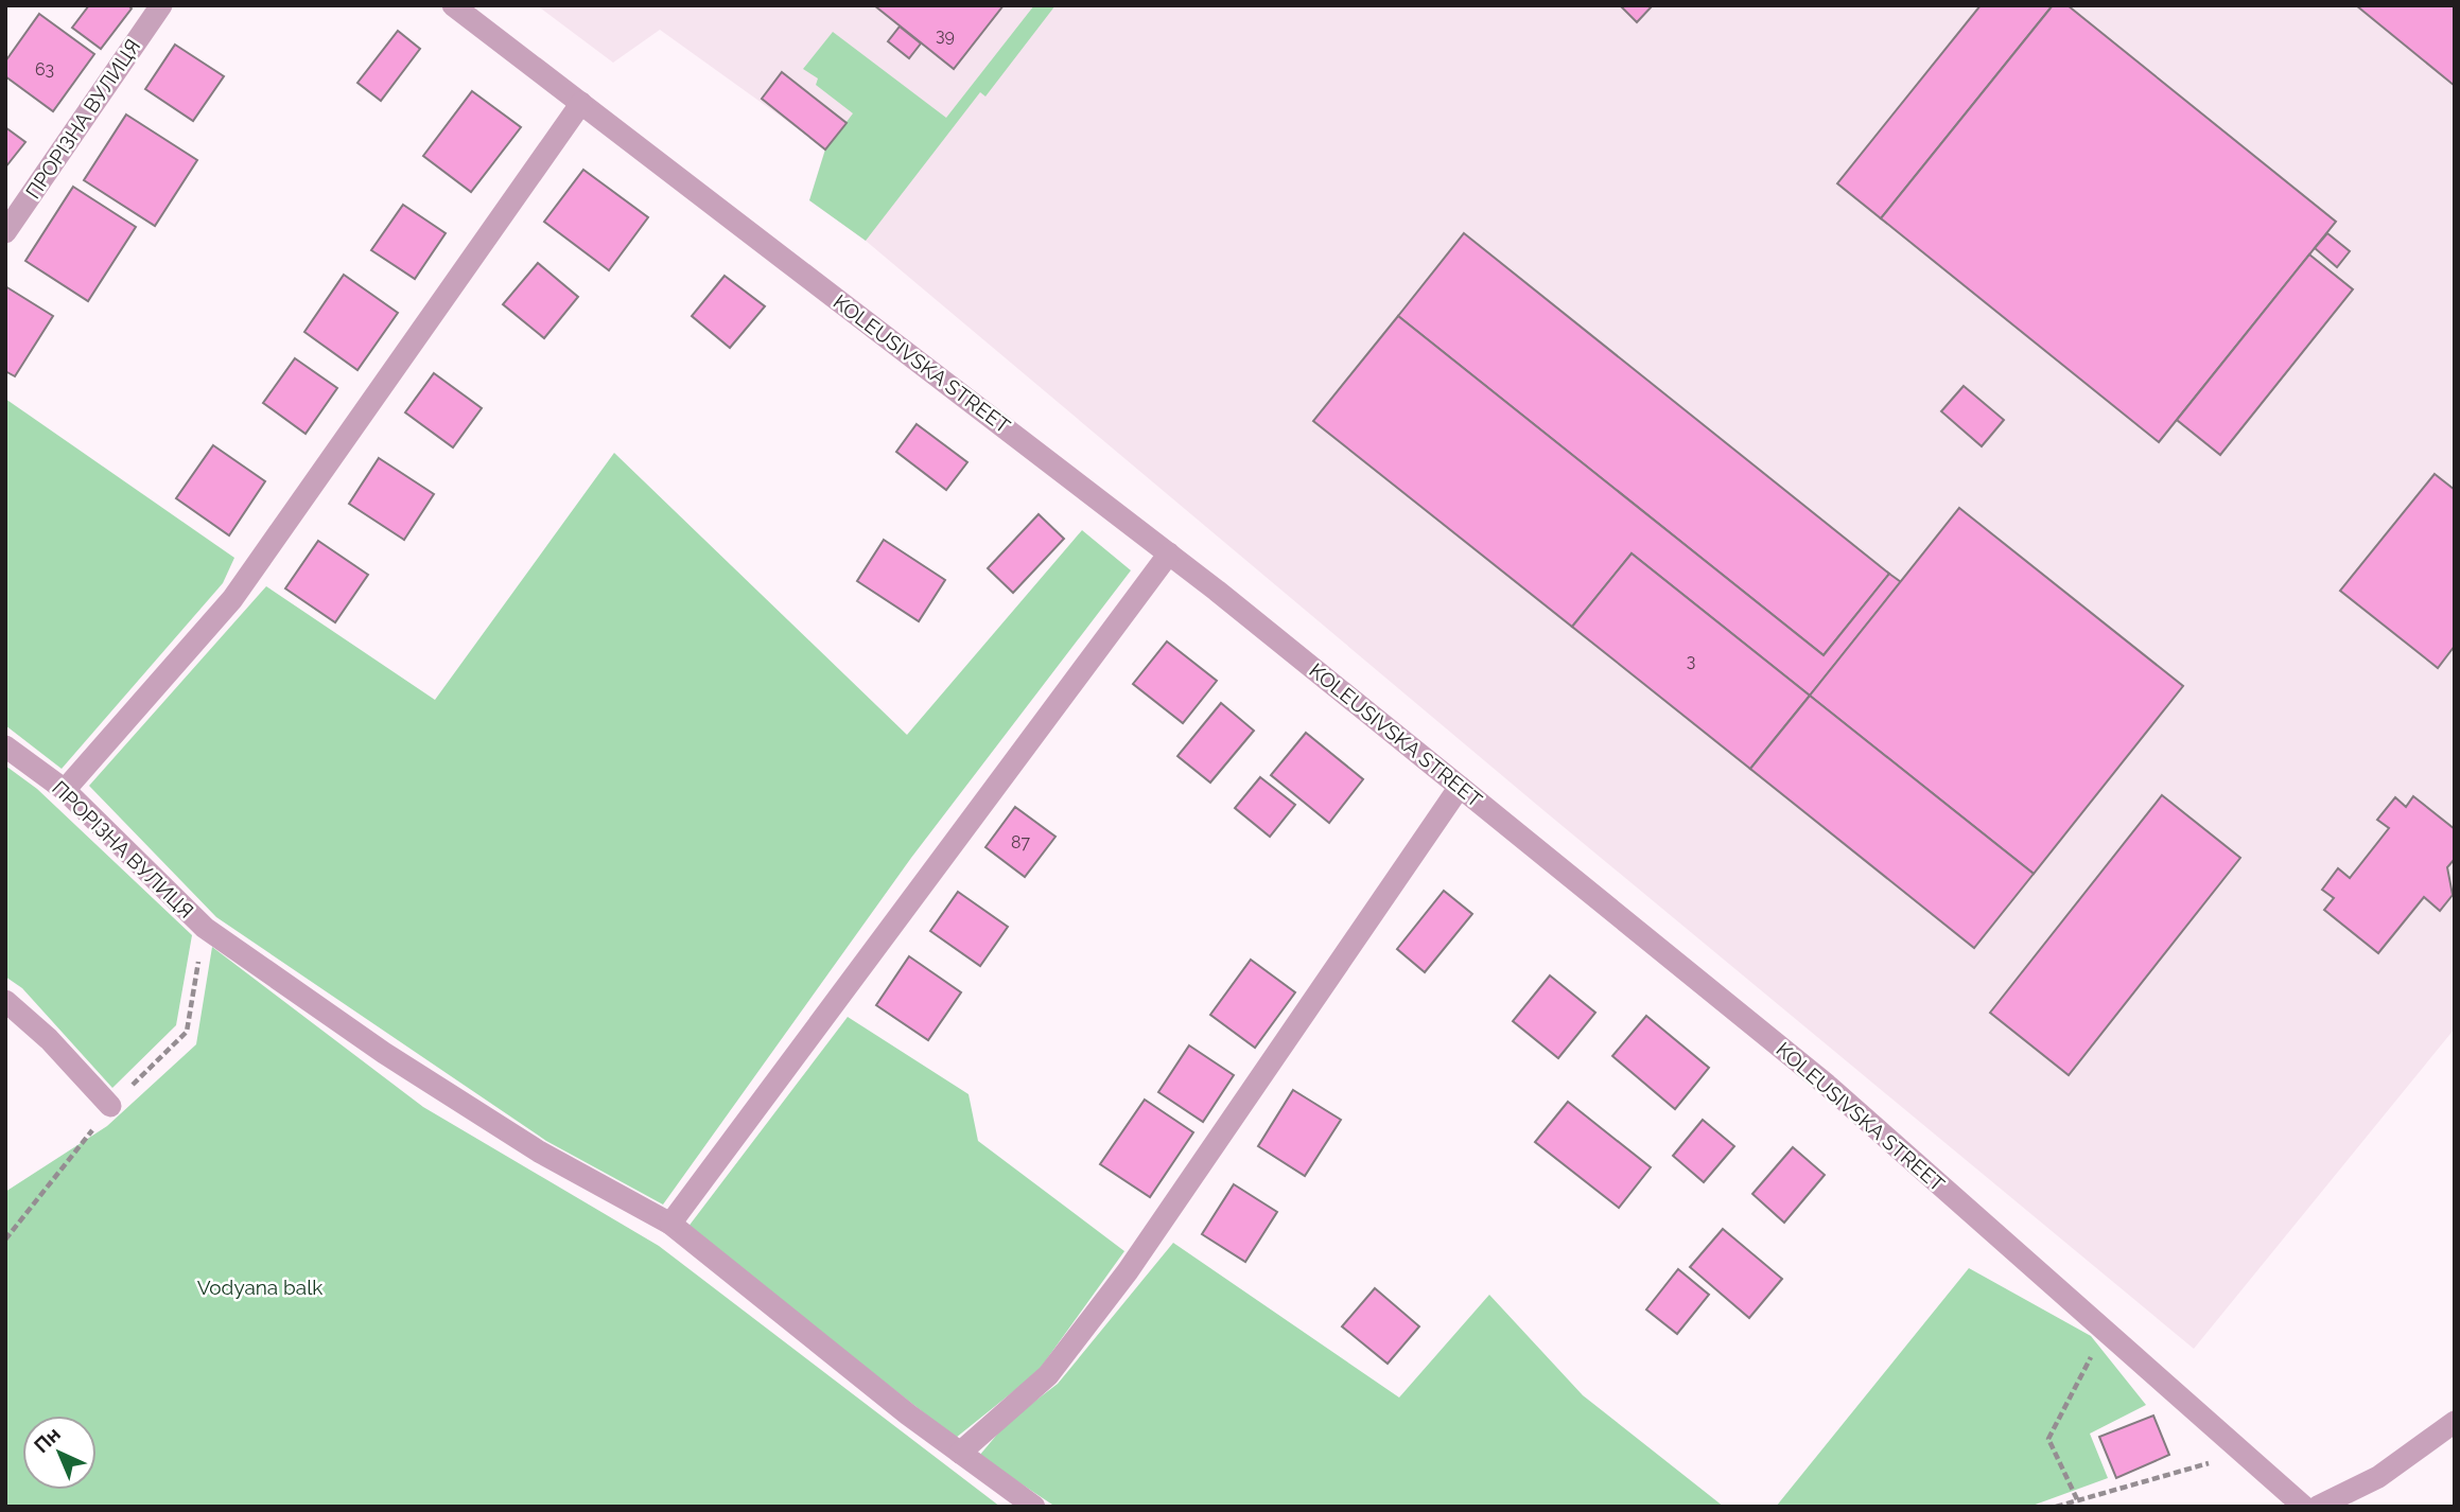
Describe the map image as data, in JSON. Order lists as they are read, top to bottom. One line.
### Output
{"streets":{"street":["ПРОРІЗНА ВУЛИЦЯ","KOLEUSIVSKA STREET"]},"parks":["Vodyana balk"],"house_numbers":["39","63","3","87"],"north":"top left"}
